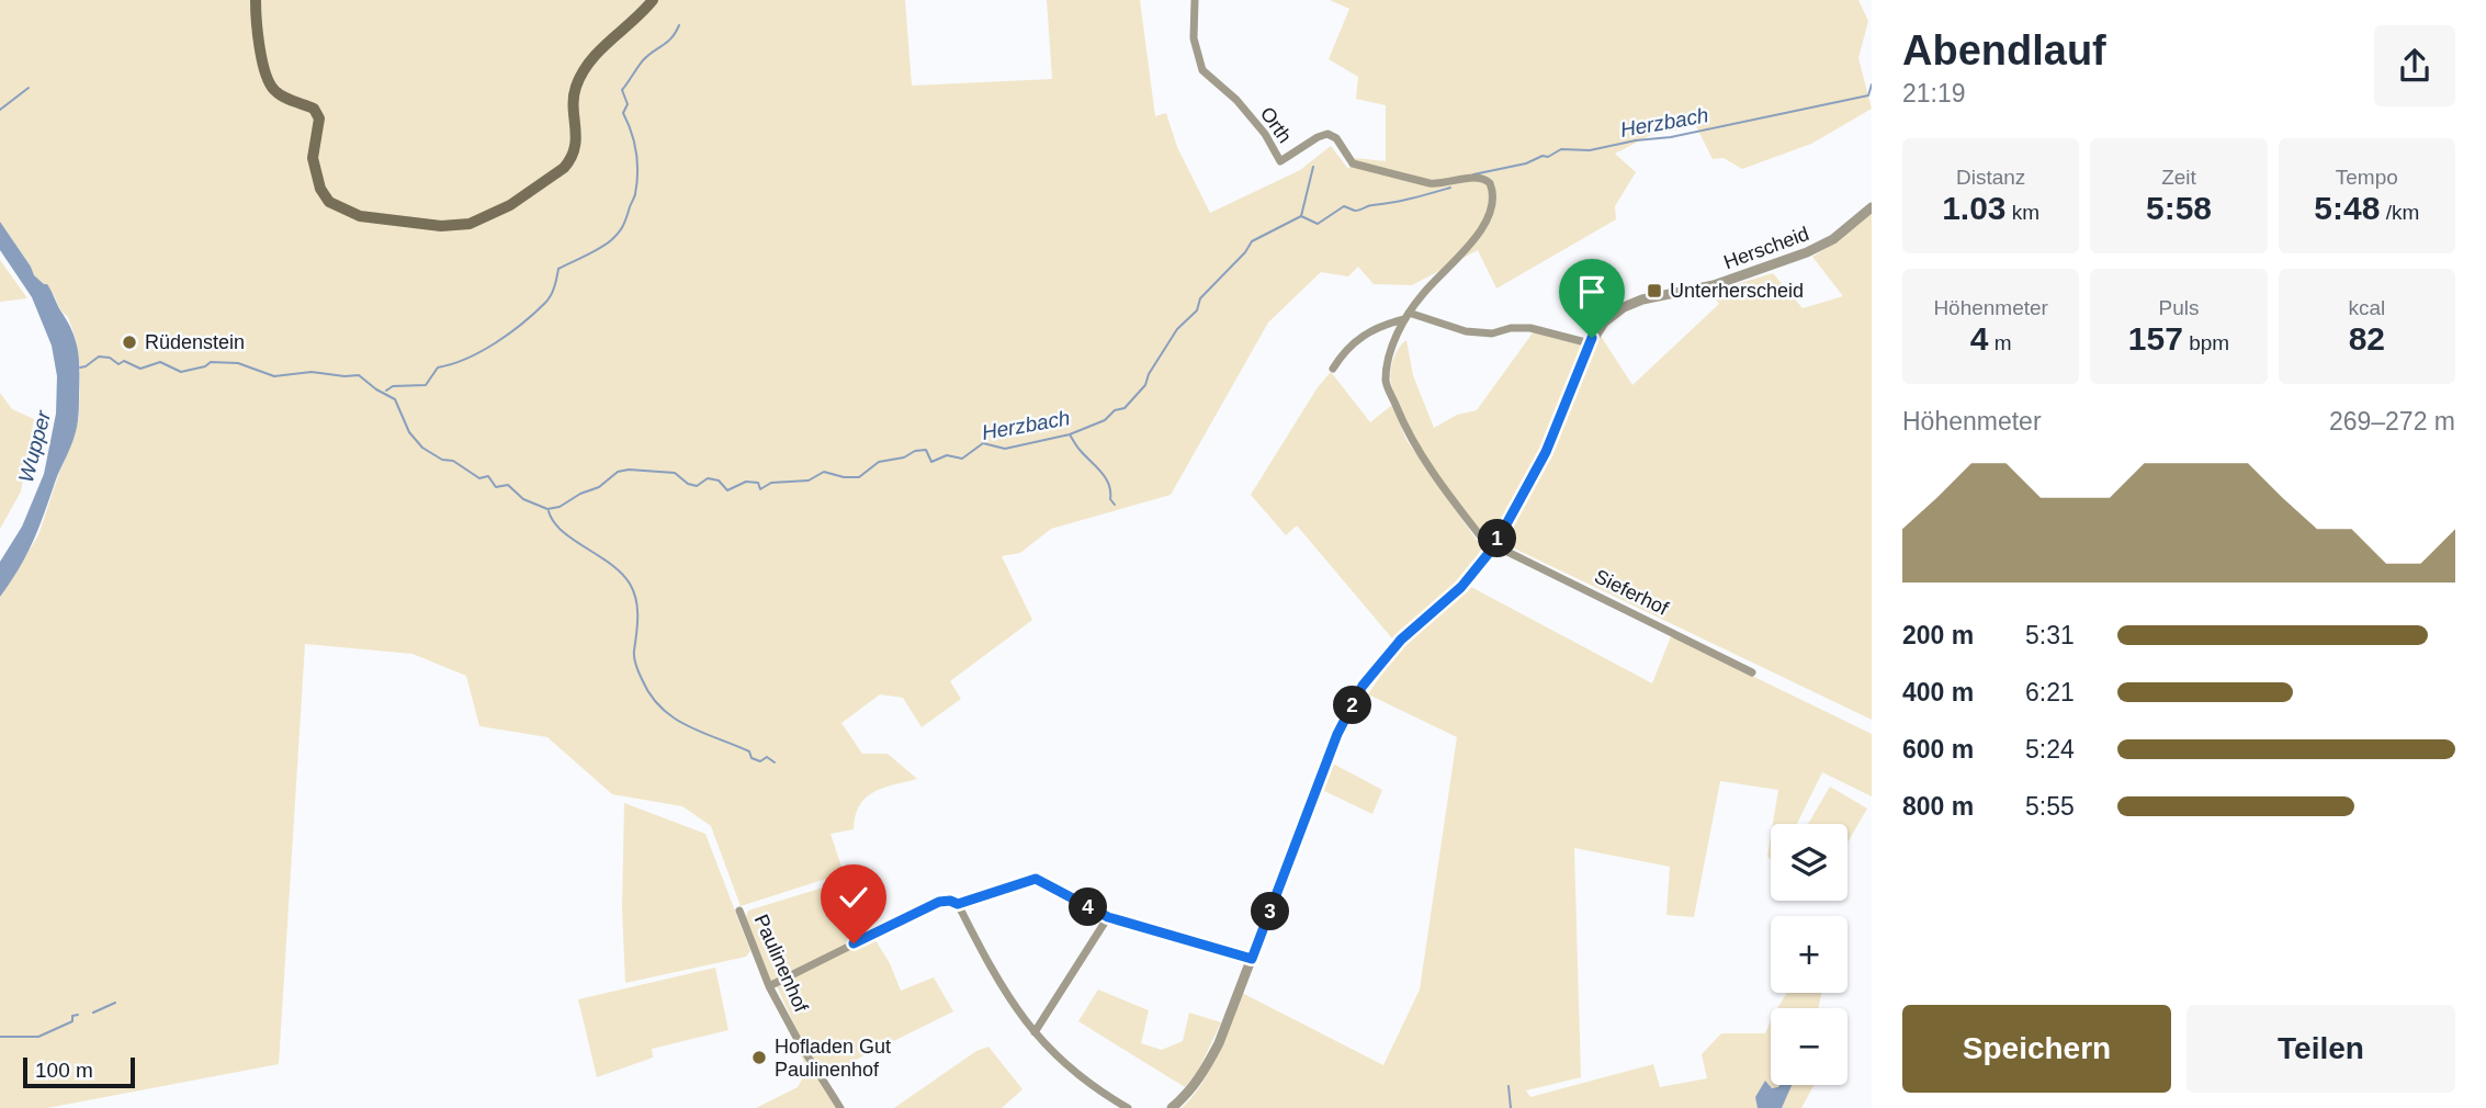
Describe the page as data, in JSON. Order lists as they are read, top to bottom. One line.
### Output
{"streets":{"street":["Orth","Herscheid","Sieferhof","Paulinenhof"]},"crossings":[["Herscheid","Sieferhof"]],"water":["Herzbach","Wupper"],"places":{"transit":["Unterherscheid"],"other":["Rüdenstein","Hofladen Gut Paulinenhof"]},"scale_bar":"100 m","page":{"heading":["Abendlauf","21:19"],"stats":[["Distanz","1.03 km"],["Zeit","5:58"],["Tempo","5:48 /km"],["Höhenmeter","4 m"],["Puls","157 bpm"],["kcal","82"]],"chart":["Höhenmeter","269–272 m"],"pins":["1","2","4","3"],"list":[{"name":"200 m","note":"5:31"},{"name":"400 m","note":"6:21"},{"name":"600 m","note":"5:24"},{"name":"800 m","note":"5:55"}],"map_buttons":["+","−"],"buttons":["Speichern","Teilen"],"scale":"100 m"}}
